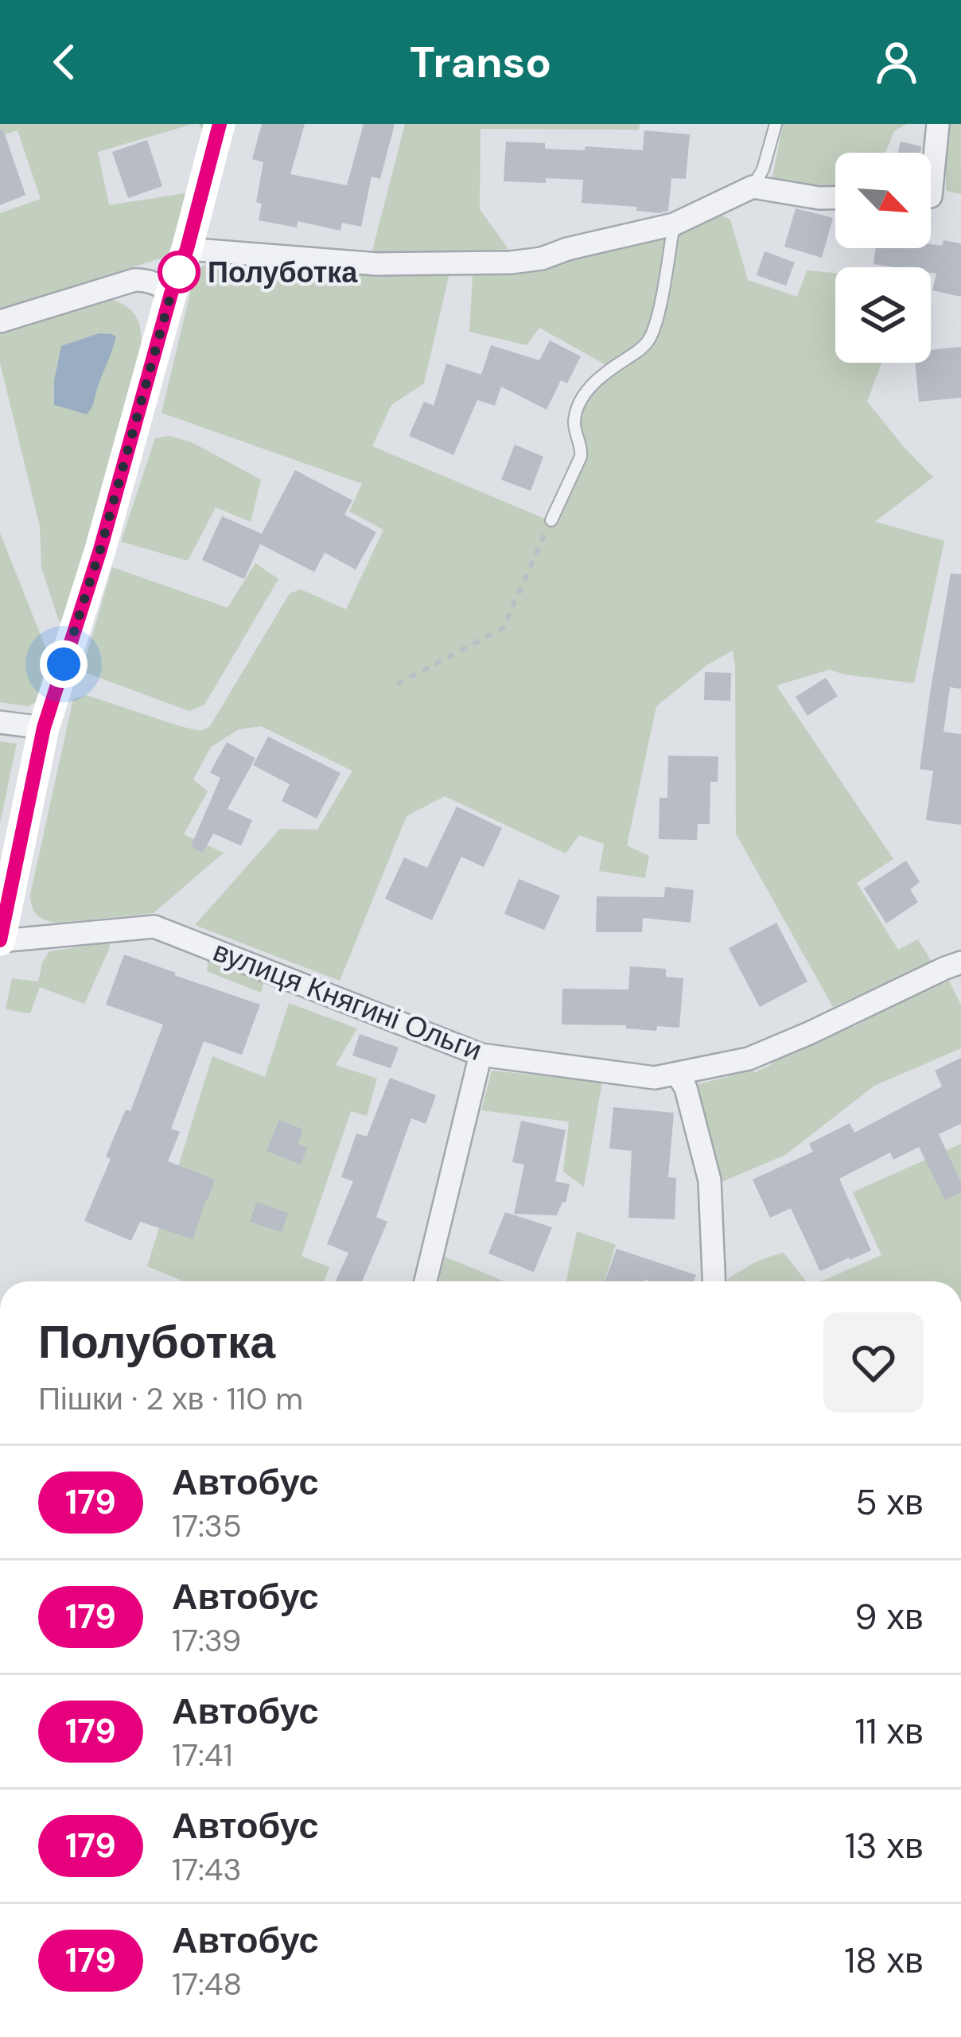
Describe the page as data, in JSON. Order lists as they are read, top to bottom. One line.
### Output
{"streets":{"street":["вулиця Княгині Ольги"]},"places":["Полуботка"],"lines":["bus line 179"],"north":"bottom right","page":{"header":"Transo","heading":["Полуботка","Пішки · 2 хв · 110 m"],"list":[{"mark":"179","name":"Автобус","note":"17:35","value":"5 хв"},{"mark":"179","name":"Автобус","note":"17:39","value":"9 хв"},{"mark":"179","name":"Автобус","note":"17:41","value":"11 хв"},{"mark":"179","name":"Автобус","note":"17:43","value":"13 хв"},{"mark":"179","name":"Автобус","note":"17:48","value":"18 хв"}]}}
